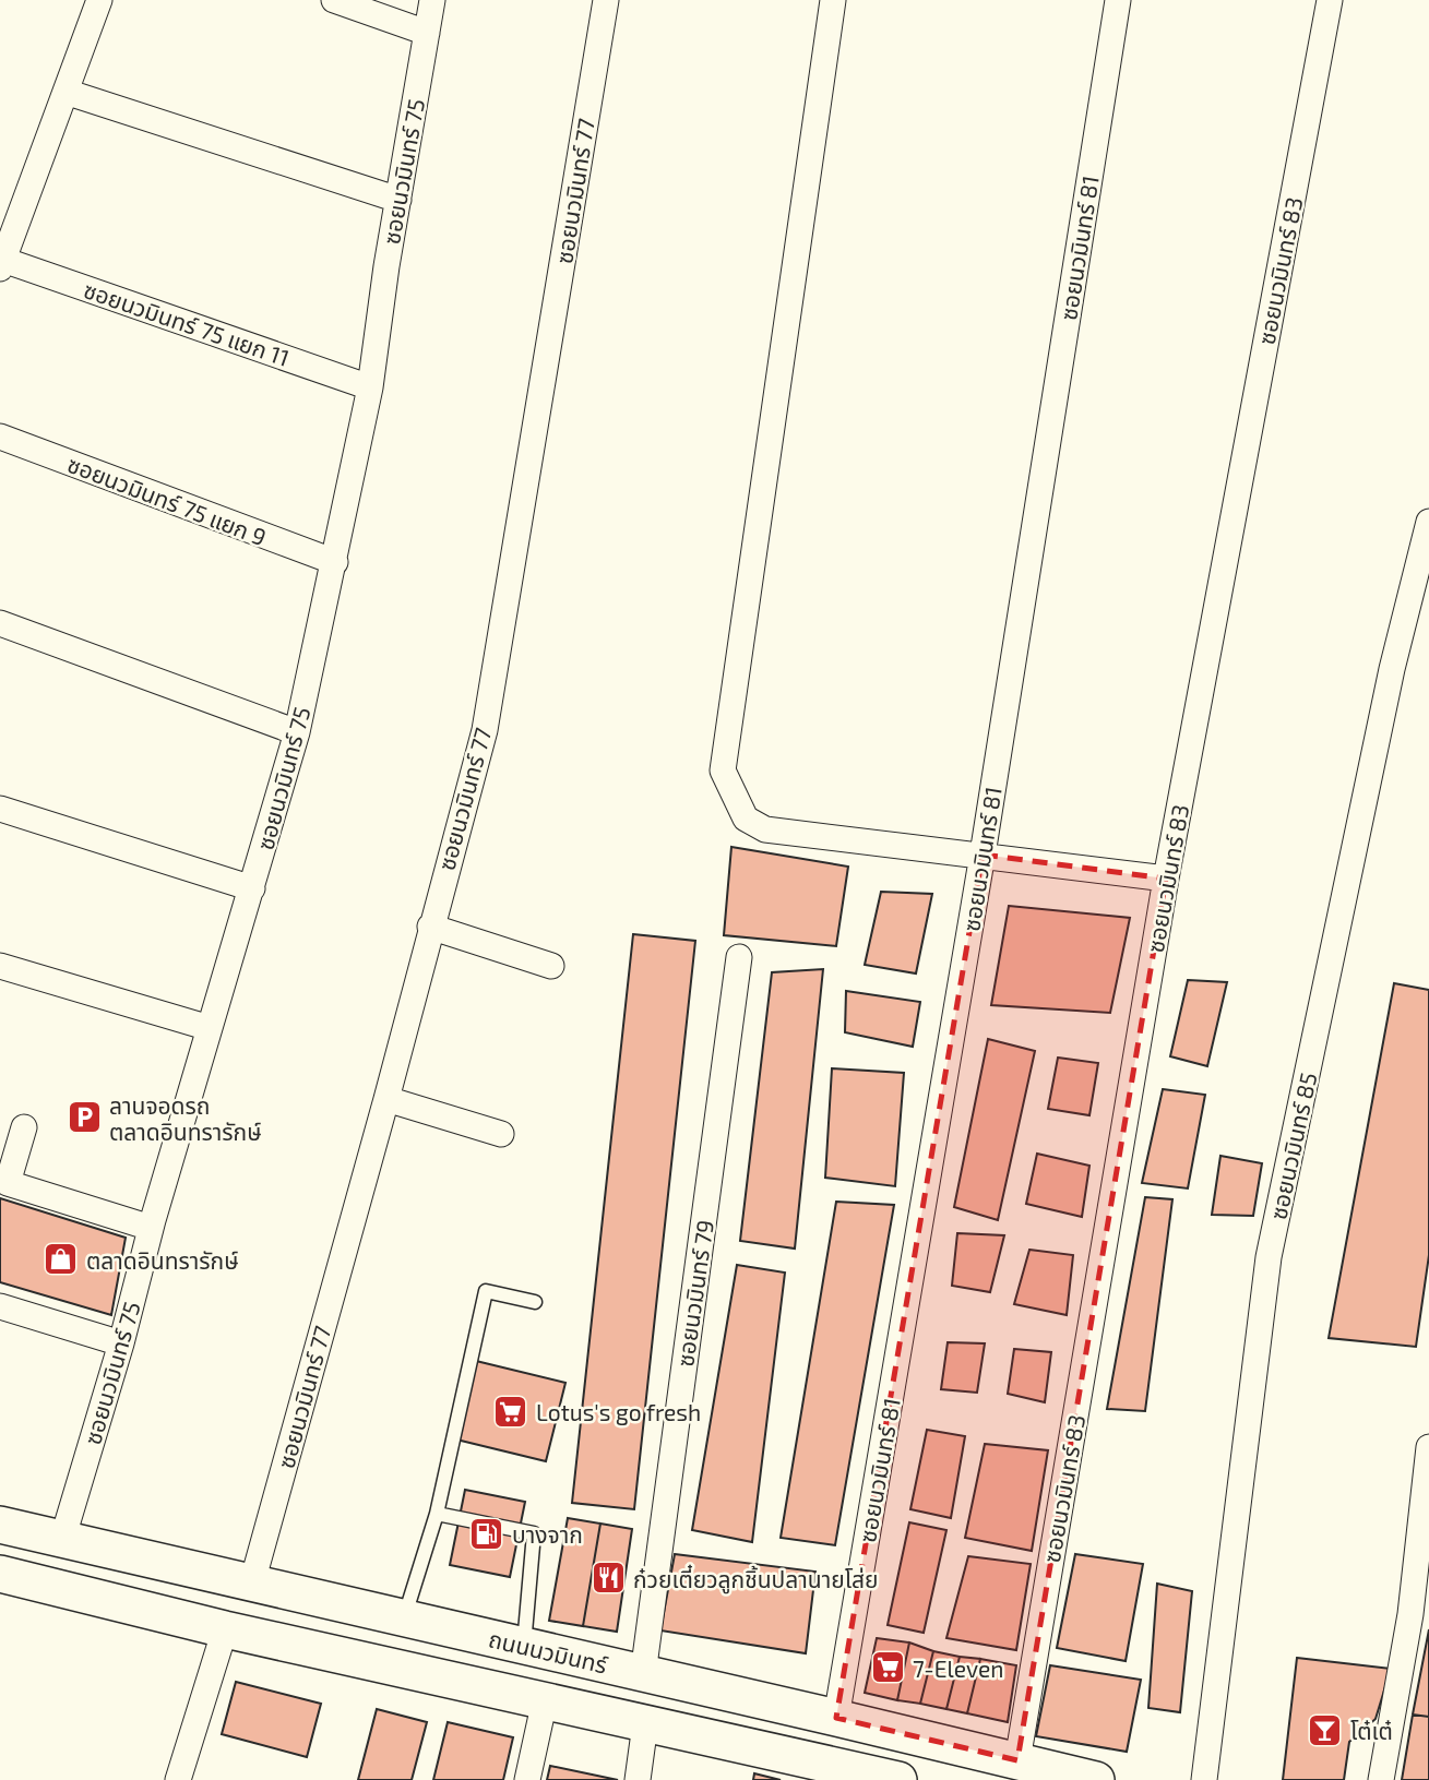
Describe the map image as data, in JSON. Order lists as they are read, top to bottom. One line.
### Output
{"streets":{"main road":["ถนนนวมินทร์"],"street":["ซอยนวมินทร์ 75","ซอยนวมินทร์ 77","ซอยนวมินทร์ 81","ซอยนวมินทร์ 83","ซอยนวมินทร์ 75 แยก 11","ซอยนวมินทร์ 75 แยก 9","ซอยนวมินทร์ 85","ซอยนวมินทร์ 79"]},"crossings":[["ซอยนวมินทร์ 75","ซอยนวมินทร์ 75 แยก 11"],["ซอยนวมินทร์ 75","ซอยนวมินทร์ 75 แยก 9"],["ซอยนวมินทร์ 75","ถนนนวมินทร์"],["ซอยนวมินทร์ 77","ถนนนวมินทร์"],["ซอยนวมินทร์ 81","ถนนนวมินทร์"],["ซอยนวมินทร์ 83","ถนนนวมินทร์"],["ซอยนวมินทร์ 79","ถนนนวมินทร์"]],"places":{"parking":["ลานจอดรถ ตลาดอินทรารักษ์"],"shop":["ตลาดอินทรารักษ์"],"supermarket":["Lotus's go fresh","7-Eleven"],"fuel station":["บางจาก"],"restaurant":["ก๋วยเตี๋ยวลูกชิ้นปลานายโส่ย"],"bar":["โต๋เต๋"]}}
